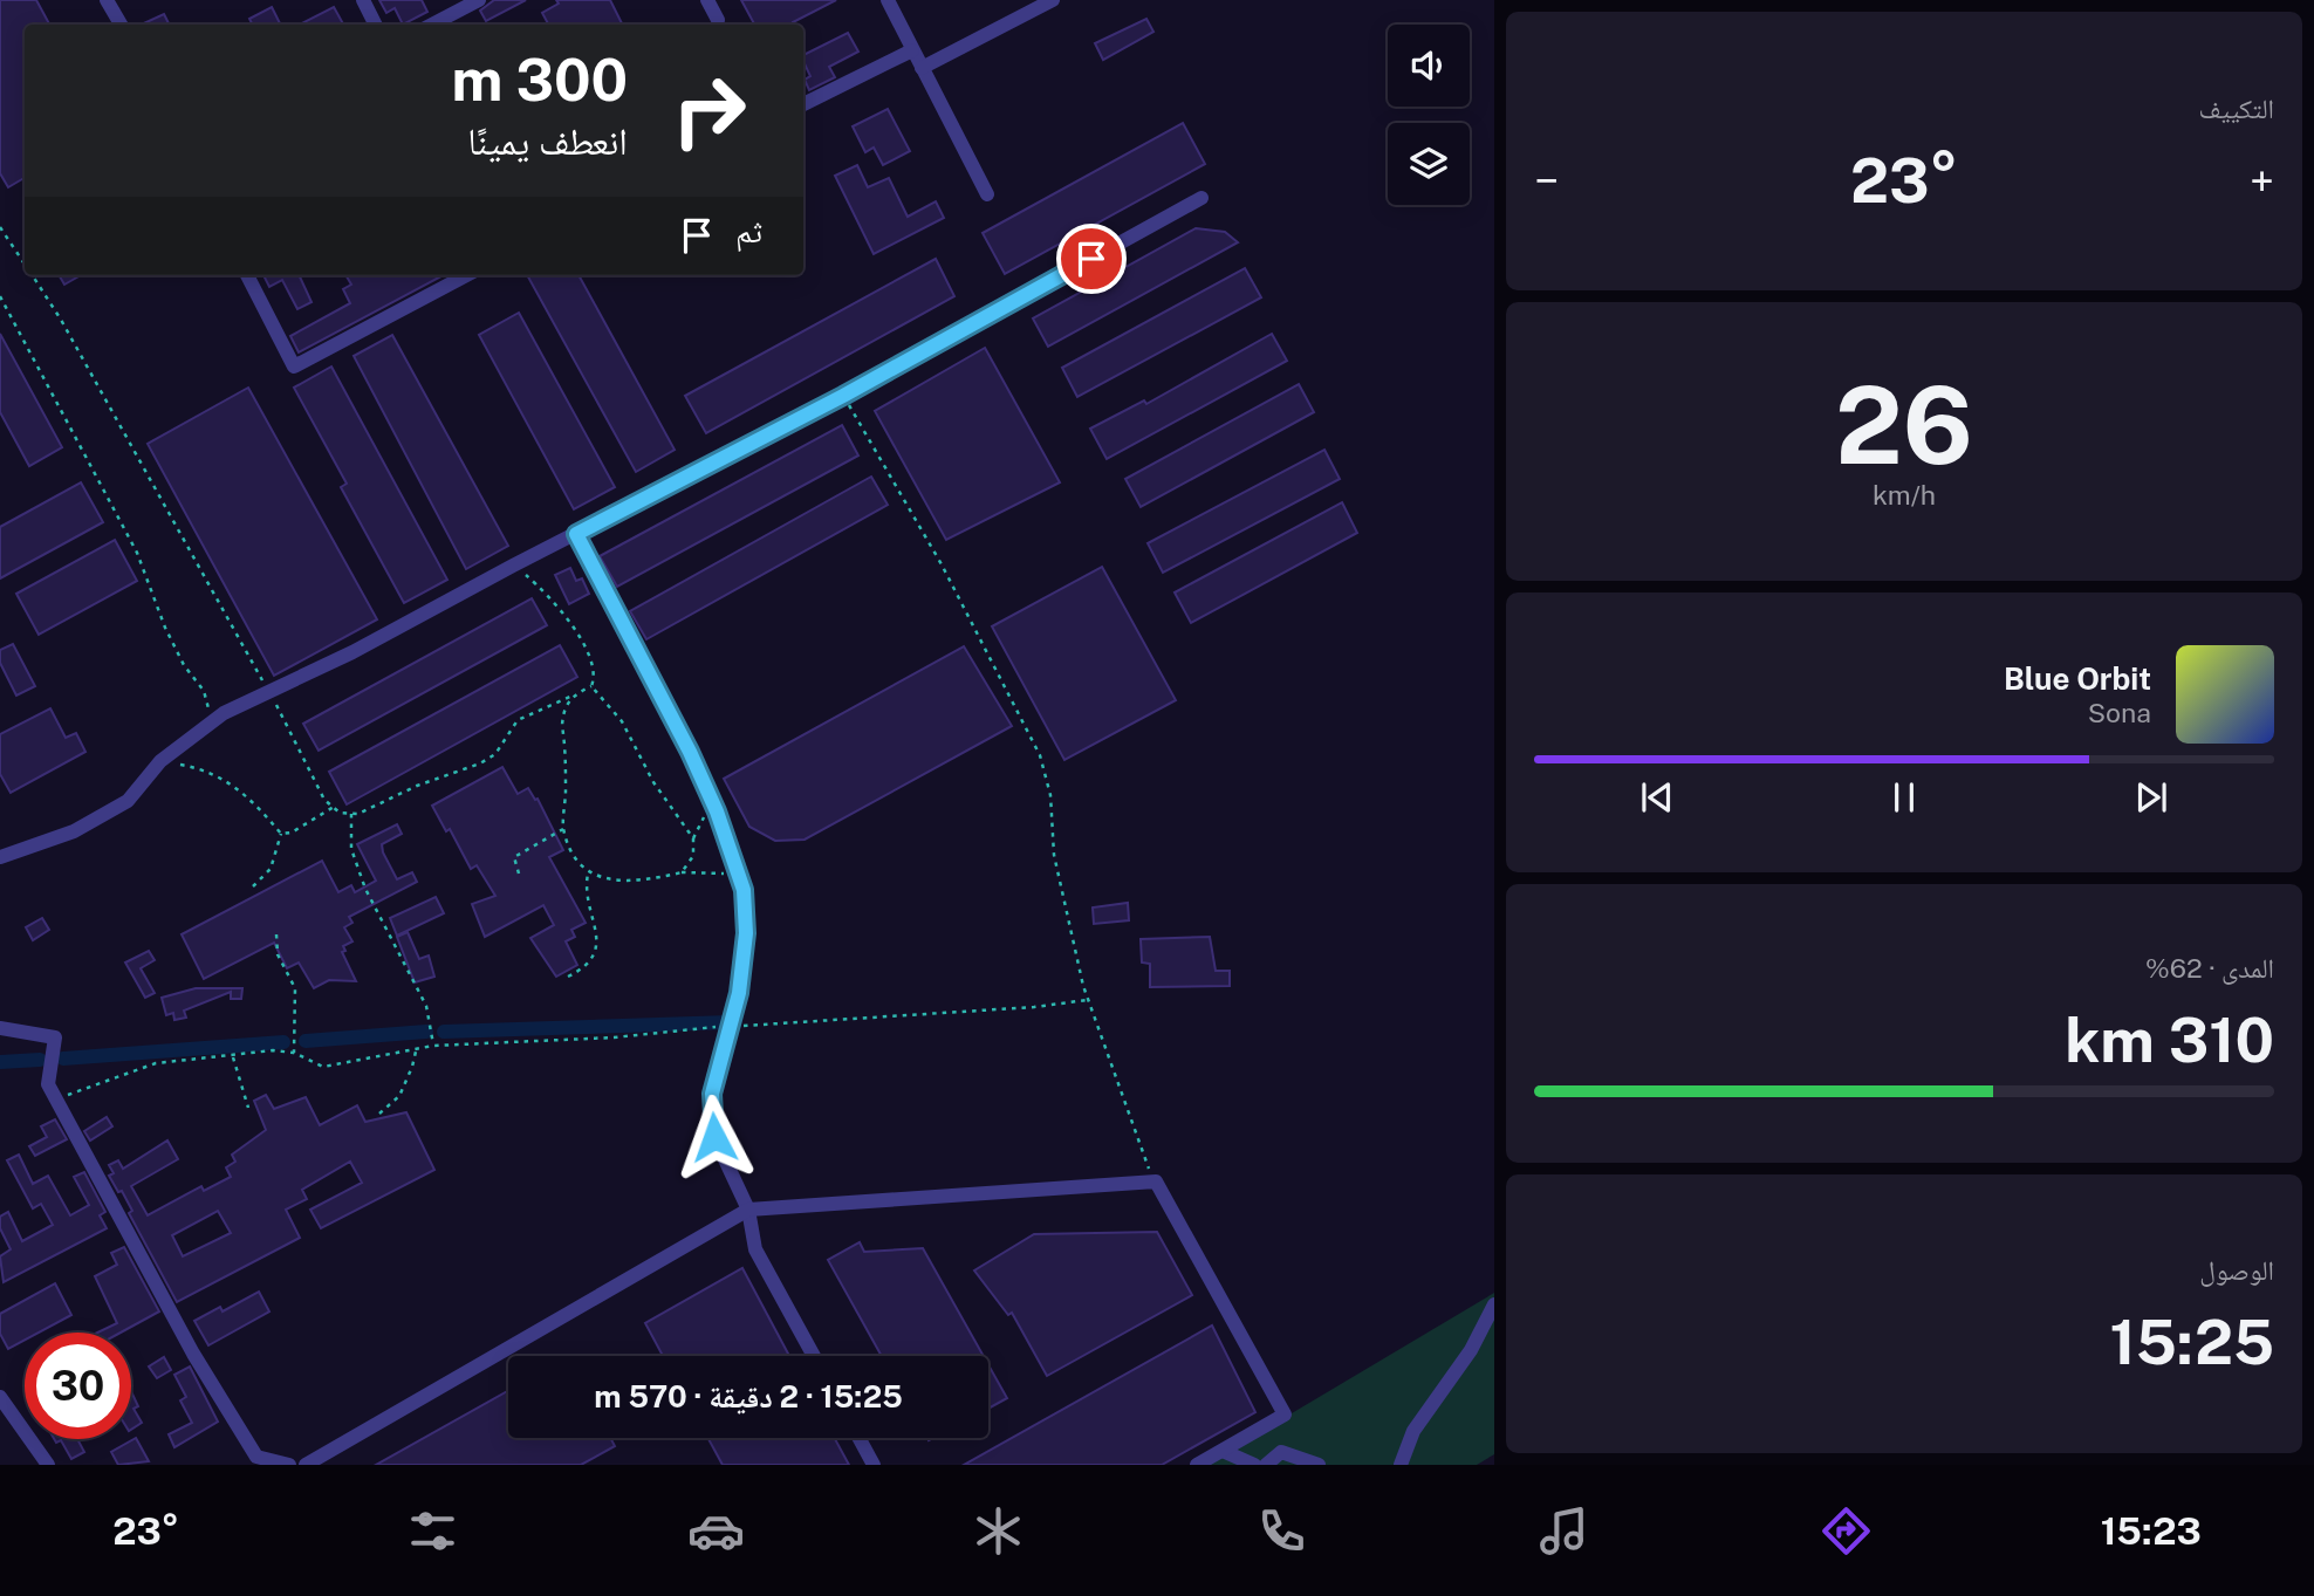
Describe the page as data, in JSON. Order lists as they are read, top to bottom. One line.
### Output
{"page":{"tile":["التكييف",["26","km/h"],["المدى · 62%","310 km"],["الوصول","15:25"]],"turn":["300 m","انعطف يمينًا"],"heat":["−","23°","+"],"then":"ثم","song":["Blue Orbit","Sona"],"limit":"30","trip":"15:25 · 2 دقيقة · 570 m","tabs":["15:23","23°"]}}
